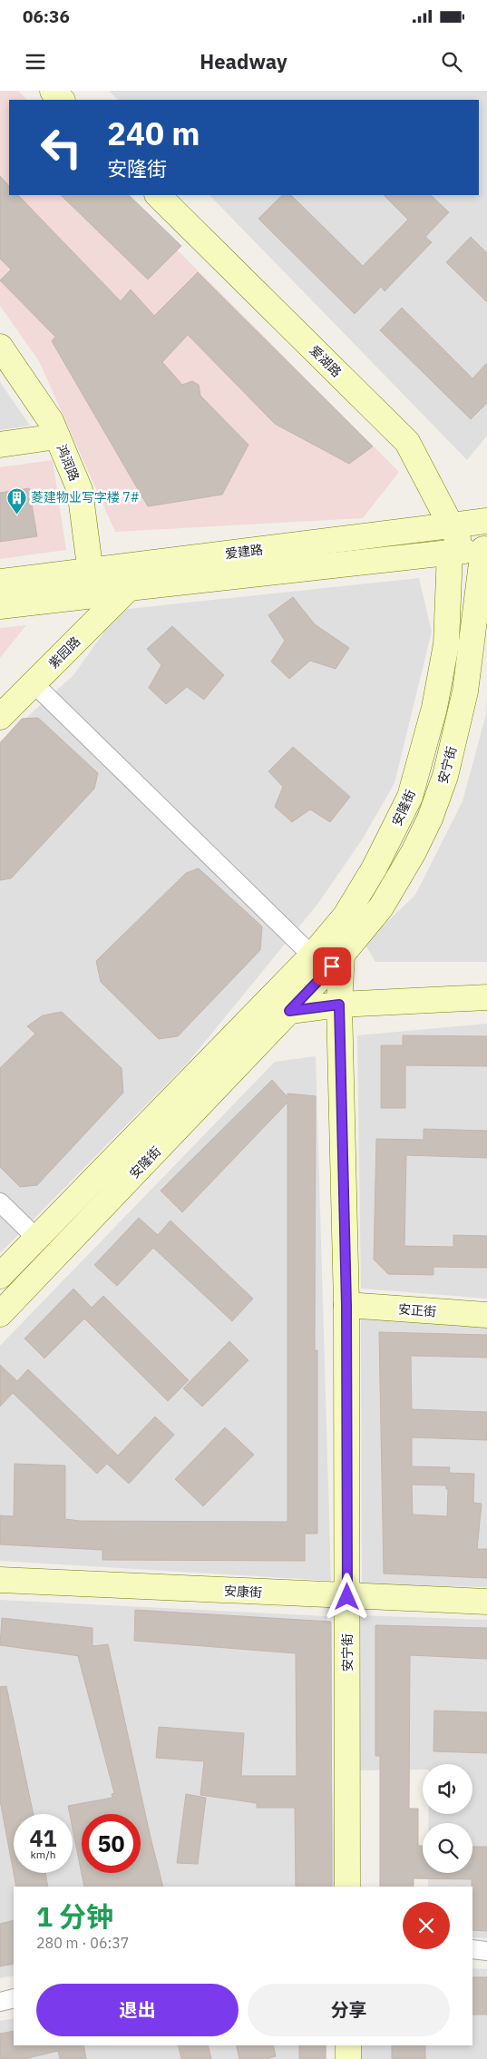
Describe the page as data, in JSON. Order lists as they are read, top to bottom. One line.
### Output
{"streets":{"main road":["爱湖路","鸿润路","爱建路","紫园路","安宁街","安隆街","安正街","安康街"]},"crossings":[["爱湖路","爱建路"],["爱湖路","安宁街"],["爱湖路","安隆街"],["鸿润路","爱建路"],["爱建路","紫园路"],["爱建路","安宁街"],["爱建路","安隆街"],["安宁街","安隆街"],["安宁街","安正街"],["安宁街","安康街"]],"places":{"building":["菱建物业写字楼 7#"]},"page":{"status":"06:36","header":"Headway","turn":["240 m","安隆街"],"speed":"41 km/h","limit":"50","heading":["1 分钟","280 m · 06:37"],"buttons":["退出","分享"]}}
